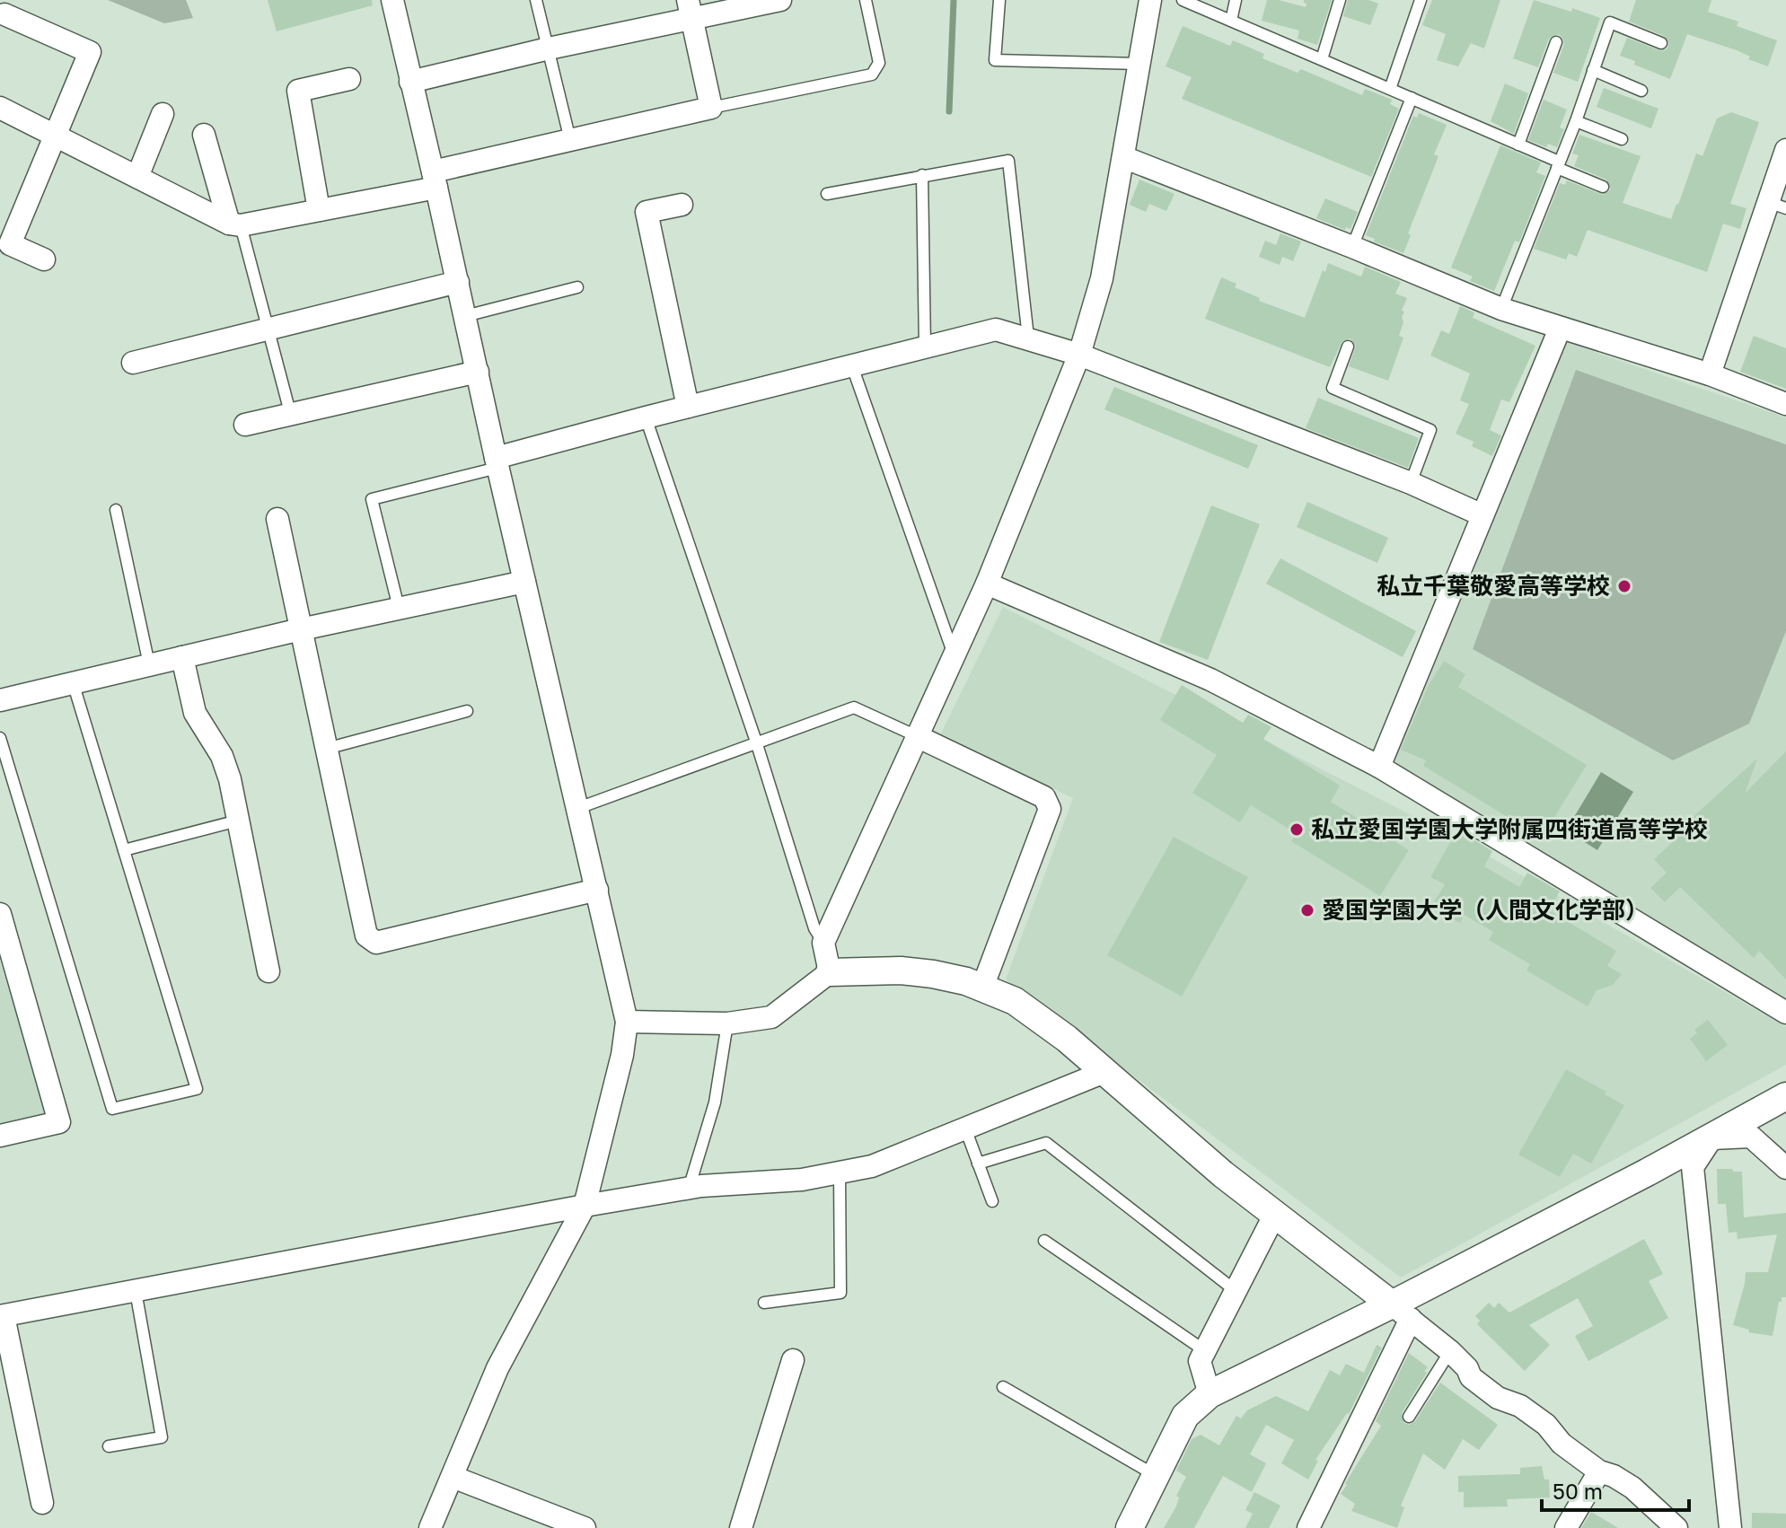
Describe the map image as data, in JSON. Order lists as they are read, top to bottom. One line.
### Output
{"places":["私立千葉敬愛高等学校","私立愛国学園大学附属四街道高等学校","愛国学園大学（人間文化学部）"],"scale_bar":"50 m"}
